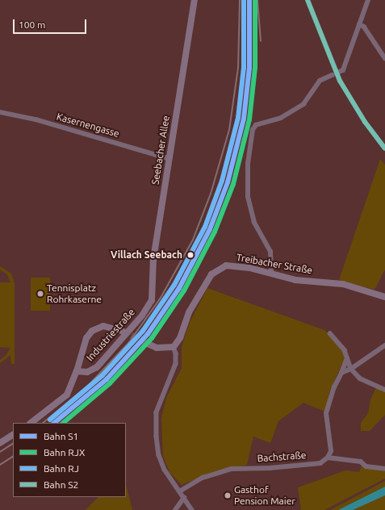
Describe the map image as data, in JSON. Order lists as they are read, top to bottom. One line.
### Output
{"streets":{"street":["Kasernengasse","Seebacher Allee","Treibacher Straße","Industriestraße","Bachstraße"]},"crossings":[["Kasernengasse","Seebacher Allee"],["Seebacher Allee","Industriestraße"]],"places":["Villach Seebach","Tennisplatz Rohrkaserne","Gasthof Pension Maier"],"lines":["rail line S1","rail line RJX","rail line RJ","rail line S2"],"legend":["Bahn S1","Bahn RJX","Bahn RJ","Bahn S2"],"scale_bar":"100 m"}
